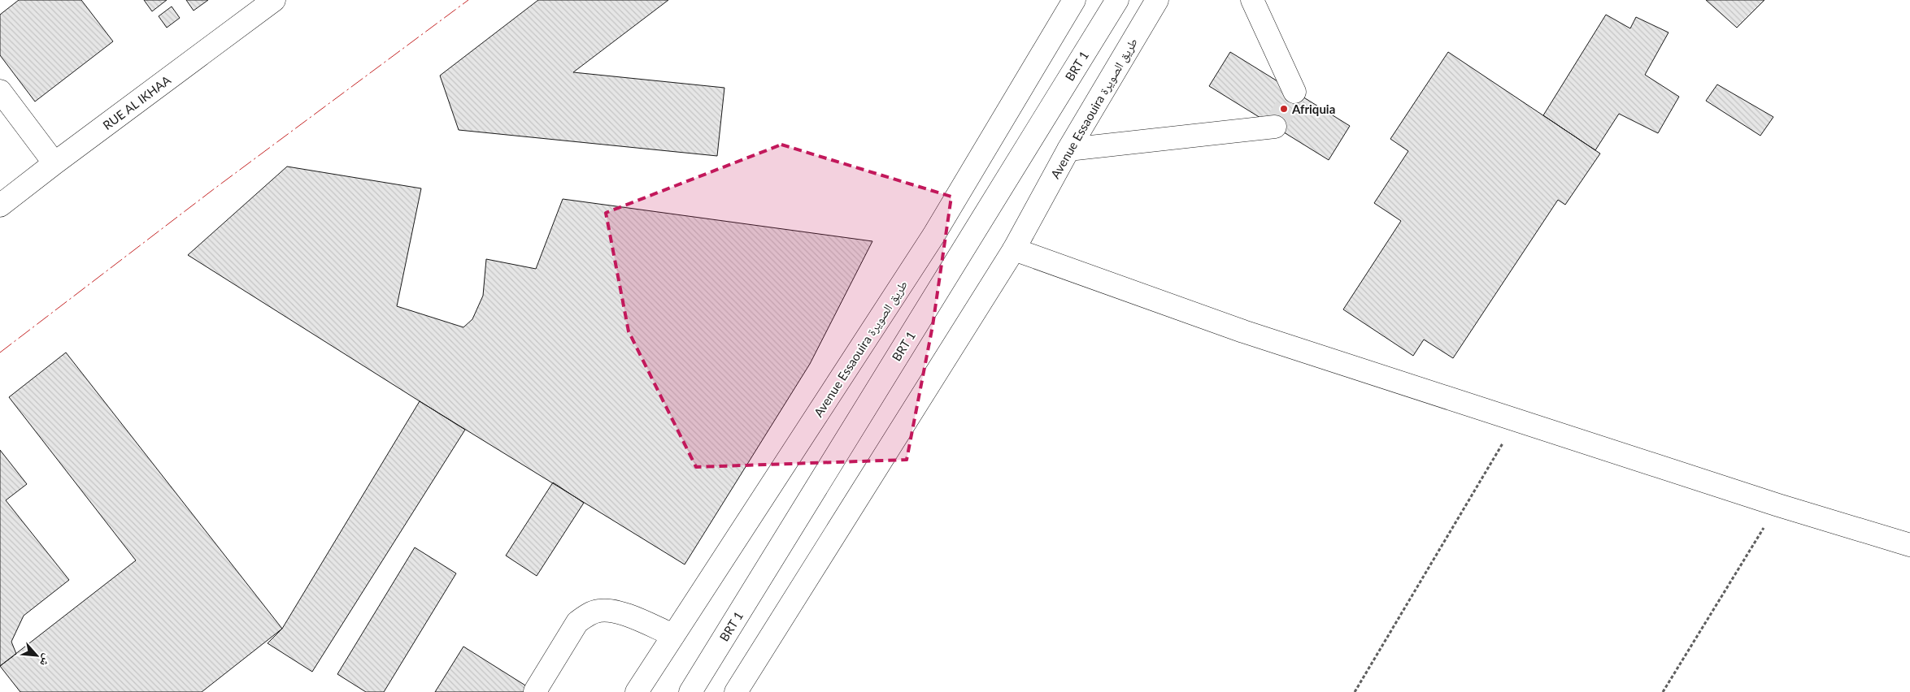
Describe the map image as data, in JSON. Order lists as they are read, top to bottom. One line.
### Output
{"streets":{"main road":["BRT 1","RUE AL IKHAA","Avenue Essaouira طريق الصويرة"]},"places":["Afriquia"],"north":"bottom right"}
